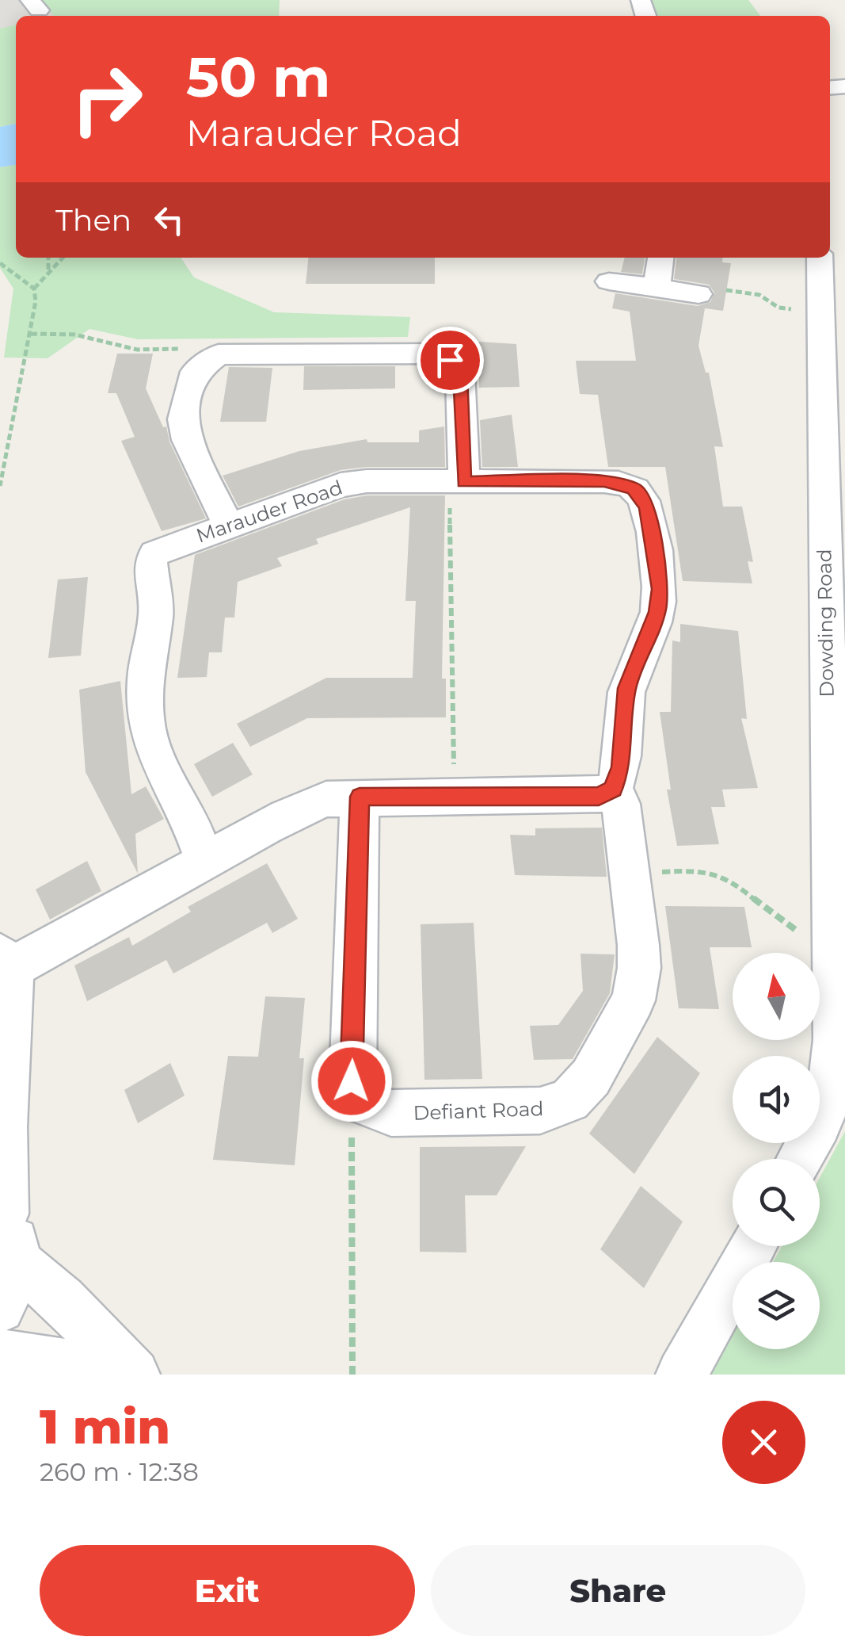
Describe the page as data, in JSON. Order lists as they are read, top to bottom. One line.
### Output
{"streets":{"street":["Marauder Road","Dowding Road","Defiant Road"]},"crossings":[["Marauder Road","Defiant Road"]],"north":"top","page":{"turn":["50 m","Marauder Road"],"then":"Then","heading":["1 min","260 m · 12:38"],"buttons":["Exit","Share"]}}
